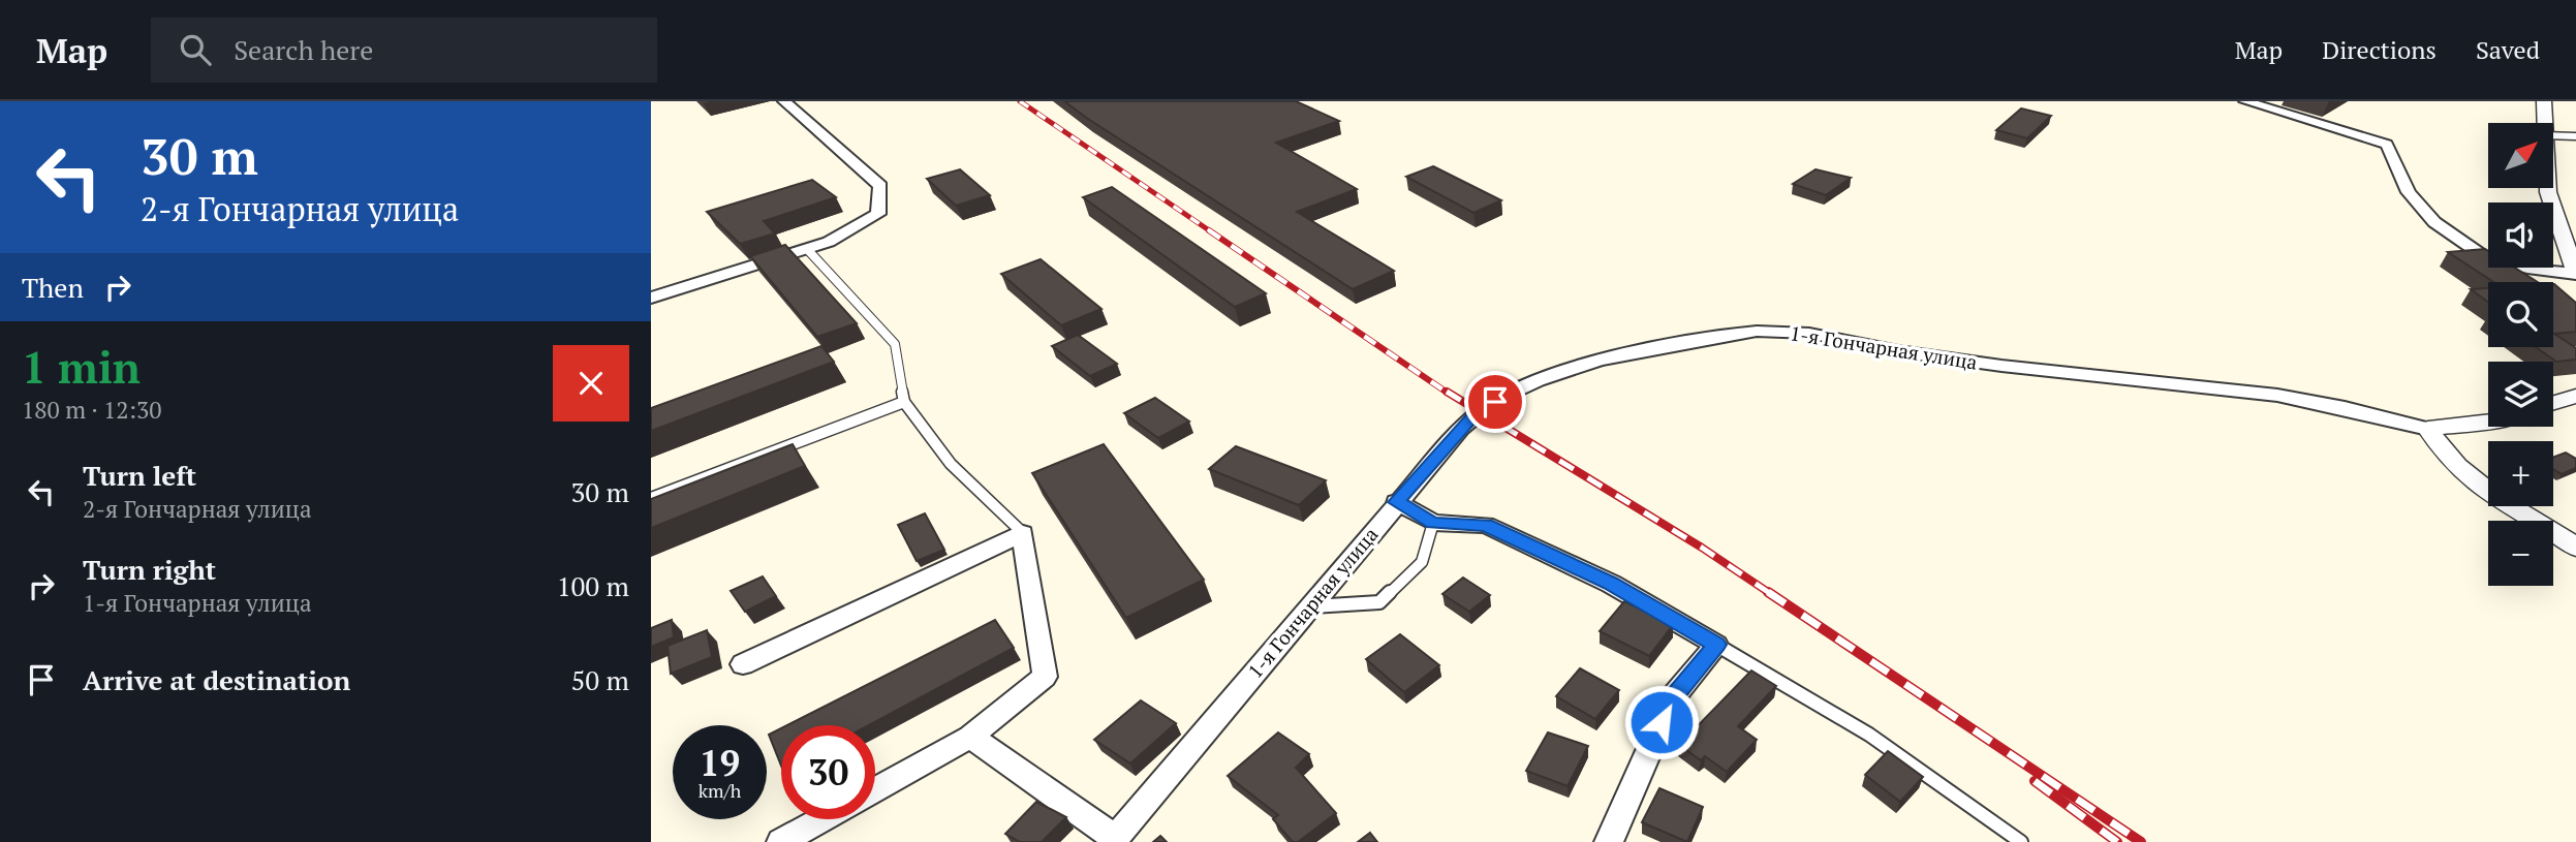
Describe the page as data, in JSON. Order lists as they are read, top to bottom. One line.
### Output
{"streets":{"street":["1-я Гончарная улица"]},"north":"top right","page":{"header":"Map","search":"Search here","nav":["Map","Directions","Saved"],"turn":["30 m","2-я Гончарная улица"],"map_buttons":["+","−"],"then":"Then","heading":["1 min","180 m · 12:30"],"list":[{"name":"Turn left","note":"2-я Гончарная улица","value":"30 m"},{"name":"Turn right","note":"1-я Гончарная улица","value":"100 m"},{"name":"Arrive at destination","value":"50 m"}],"speed":"19 km/h","limit":"30"}}
